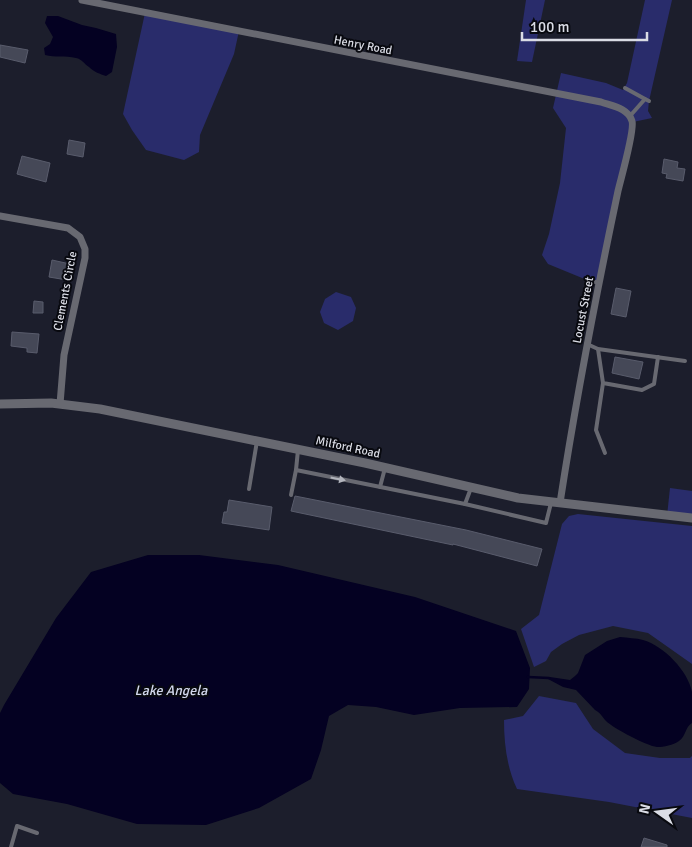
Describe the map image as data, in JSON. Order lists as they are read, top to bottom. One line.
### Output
{"streets":{"street":["Henry Road","Clements Circle","Locust Street","Milford Road"]},"crossings":[["Henry Road","Locust Street"],["Clements Circle","Milford Road"],["Locust Street","Milford Road"]],"water":["Lake Angela"],"scale_bar":"100 m","north":"left"}
